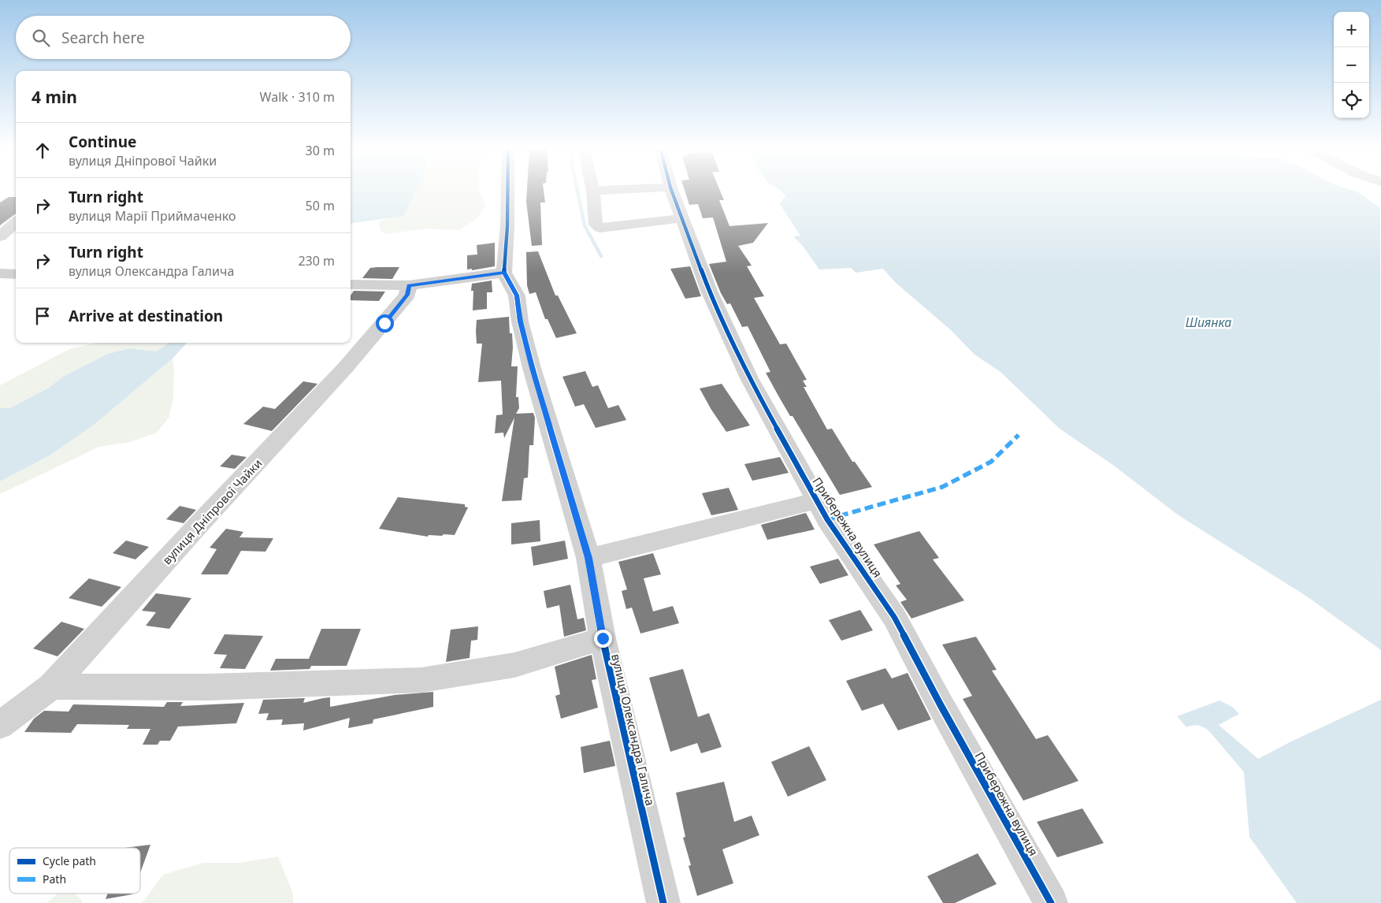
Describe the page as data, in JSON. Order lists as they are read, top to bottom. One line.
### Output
{"streets":{"street":["вулиця Дніпрової Чайки","Прибережна вулиця","вулиця Олександра Галича"]},"water":["Шиянка"],"legend":["Cycle path","Path"],"page":{"map_buttons":["+","−"],"search":"Search here","heading":["4 min","Walk · 310 m"],"list":[["Continue","вулиця Дніпрової Чайки","30 m"],["Turn right","вулиця Марії Приймаченко","50 m"],["Turn right","вулиця Олександра Галича","230 m"],"Arrive at destination"]}}
